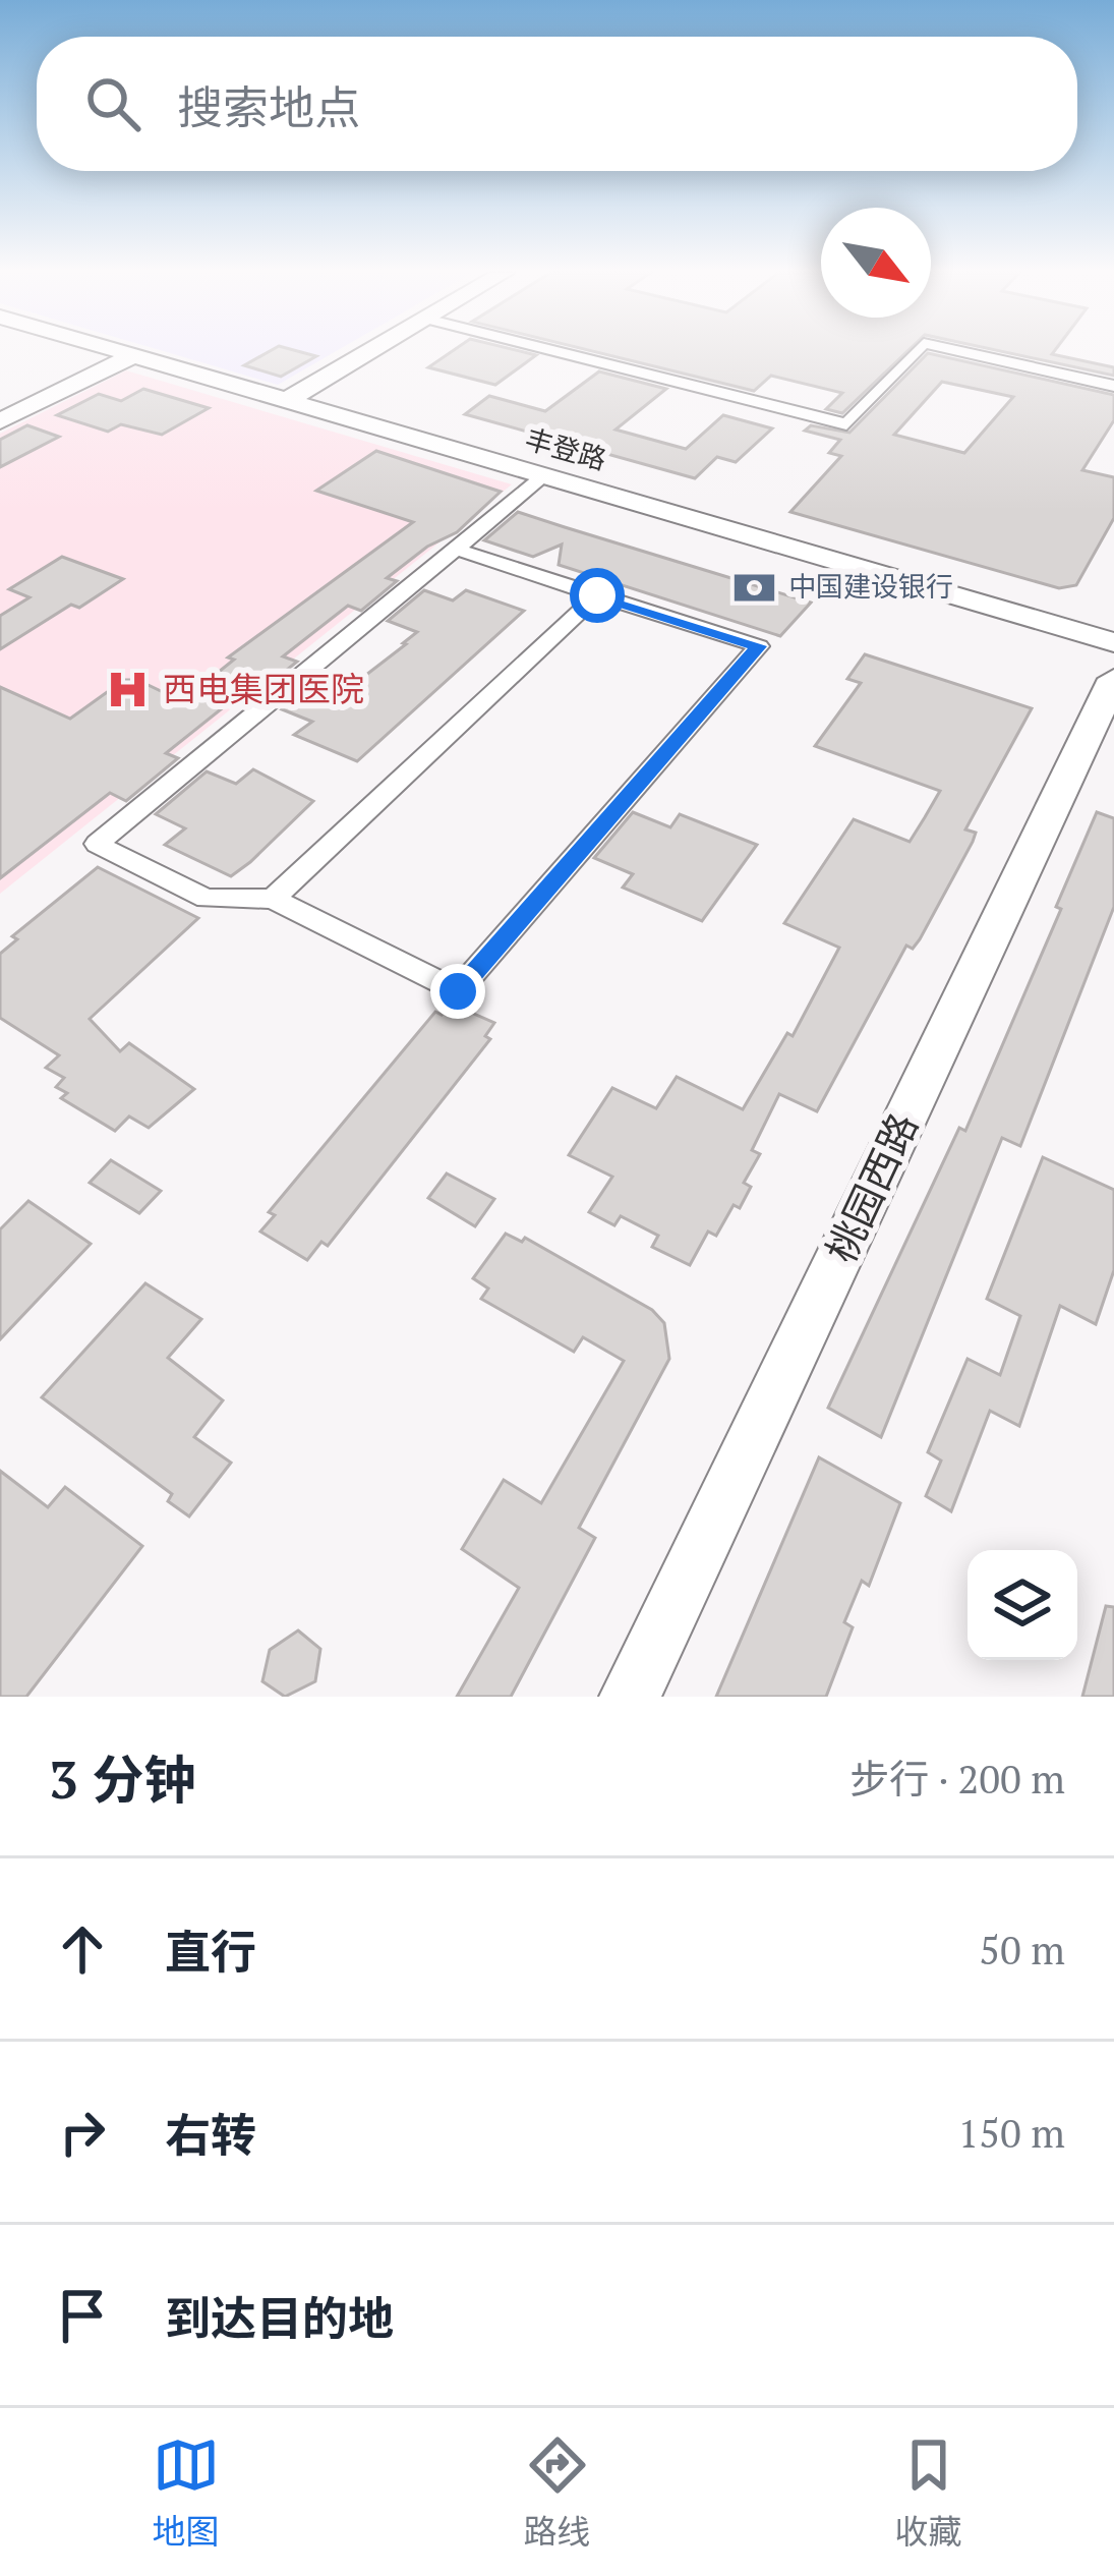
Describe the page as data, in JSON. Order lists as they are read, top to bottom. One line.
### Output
{"streets":{"street":["丰登路","桃园西路"]},"places":{"bank":["中国建设银行"],"hospital":["西电集团医院"]},"north":"bottom right","page":{"search":"搜索地点","heading":["3 分钟","步行 · 200 m"],"list":[["直行","50 m"],["右转","150 m"],"到达目的地"],"nav":["地图","路线","收藏"]}}
